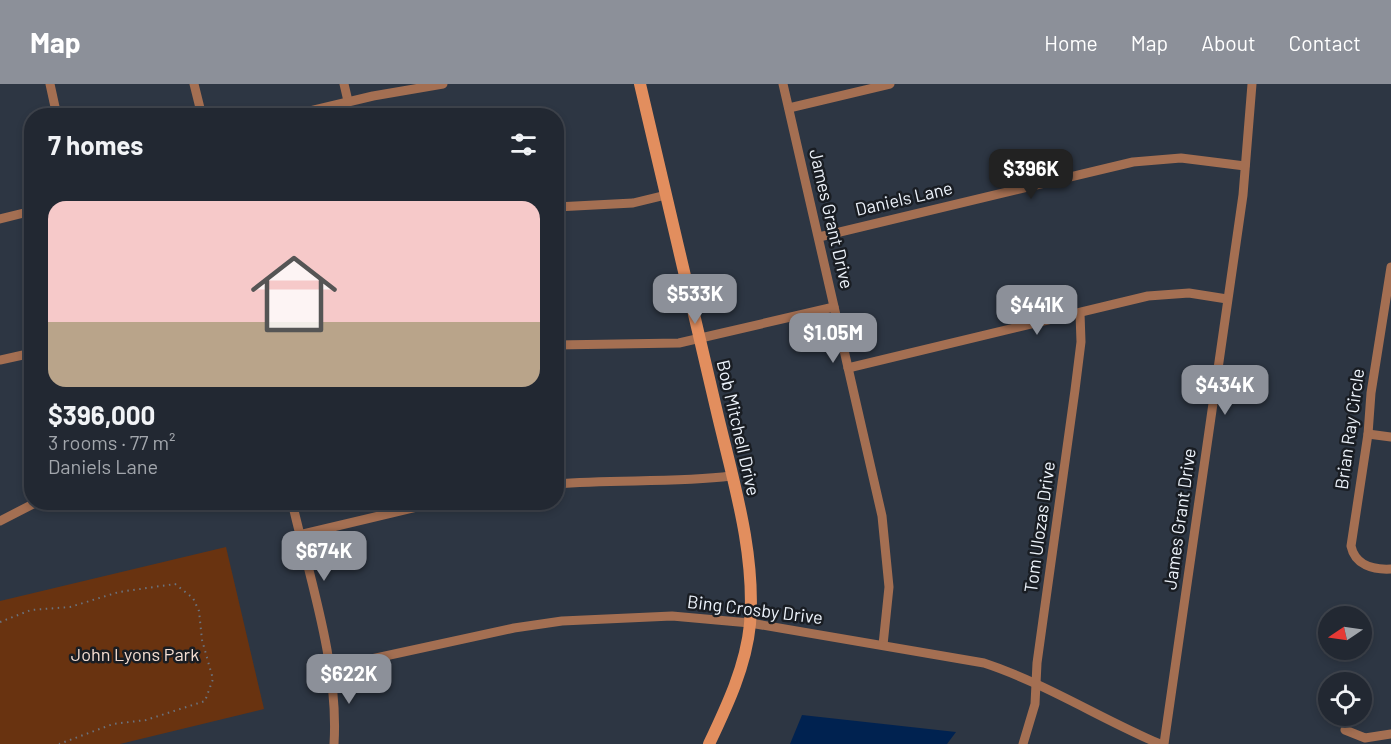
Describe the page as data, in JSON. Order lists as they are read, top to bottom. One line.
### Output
{"streets":{"street":["Daniels Lane","James Grant Drive","Bob Mitchell Drive","Brian Ray Circle","Tom Ulozas Drive","Bing Crosby Drive"]},"crossings":[["Daniels Lane","James Grant Drive"],["James Grant Drive","Bing Crosby Drive"],["Bob Mitchell Drive","Bing Crosby Drive"],["Tom Ulozas Drive","Bing Crosby Drive"]],"parks":["John Lyons Park"],"north":"left","page":{"header":"Map","nav":["Home","Map","About","Contact"],"heading":"7 homes","price":["$396K","$533K","$441K","$1.05M","$434K","$674K","$622K"],"list":[{"name":"$396,000","note":"3 rooms · 77 m² · Daniels Lane"}]}}
